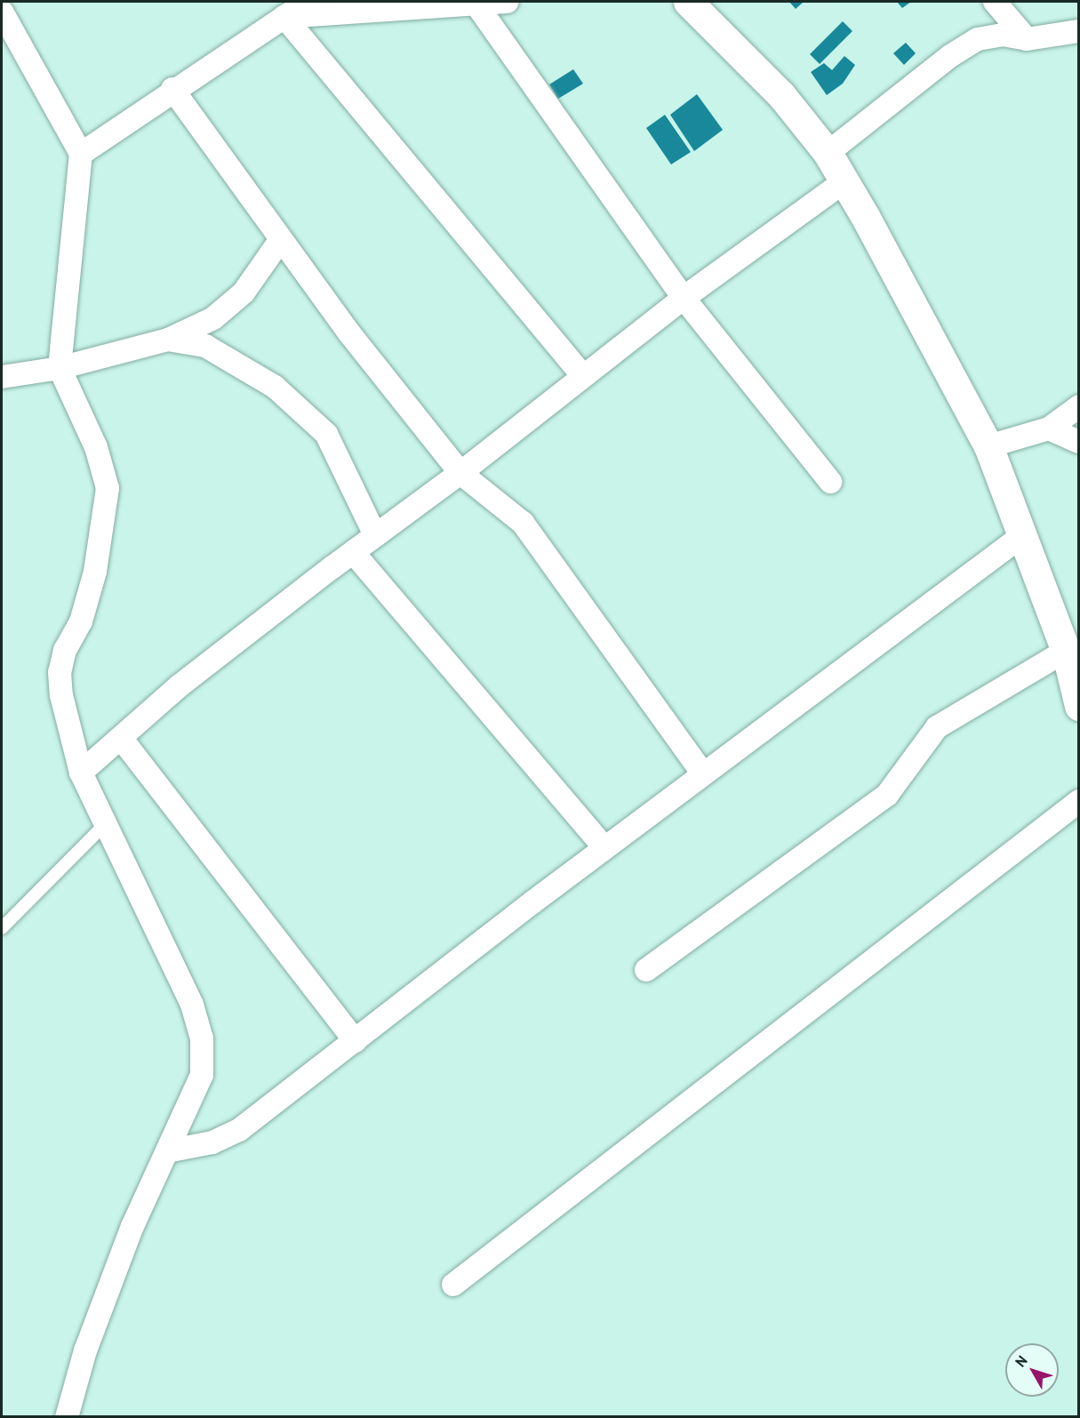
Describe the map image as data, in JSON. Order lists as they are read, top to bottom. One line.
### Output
{"north":"top left"}
